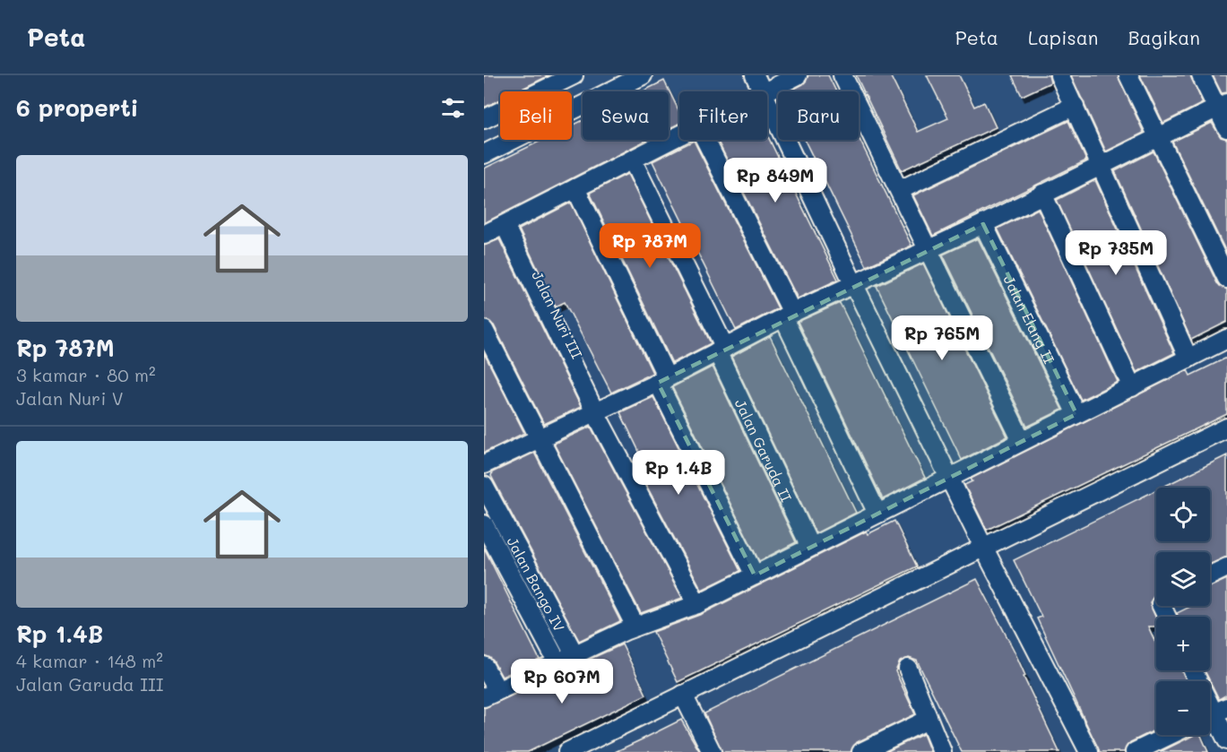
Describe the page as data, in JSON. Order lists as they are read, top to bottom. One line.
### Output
{"streets":{"street":["Jalan Nuri III","Jalan Elang II","Jalan Garuda II","Jalan Bango IV"]},"page":{"header":"Peta","nav":["Peta","Lapisan","Bagikan"],"heading":"6 properti","chip":["Beli","Sewa","Filter","Baru"],"list":[{"name":"Rp 787M","note":"3 kamar · 80 m² · Jalan Nuri V"},{"name":"Rp 1.4B","note":"4 kamar · 148 m² · Jalan Garuda III"}],"price":["Rp 849M","Rp 787M","Rp 735M","Rp 765M","Rp 1.4B","Rp 607M"],"map_buttons":["+","−"]}}
